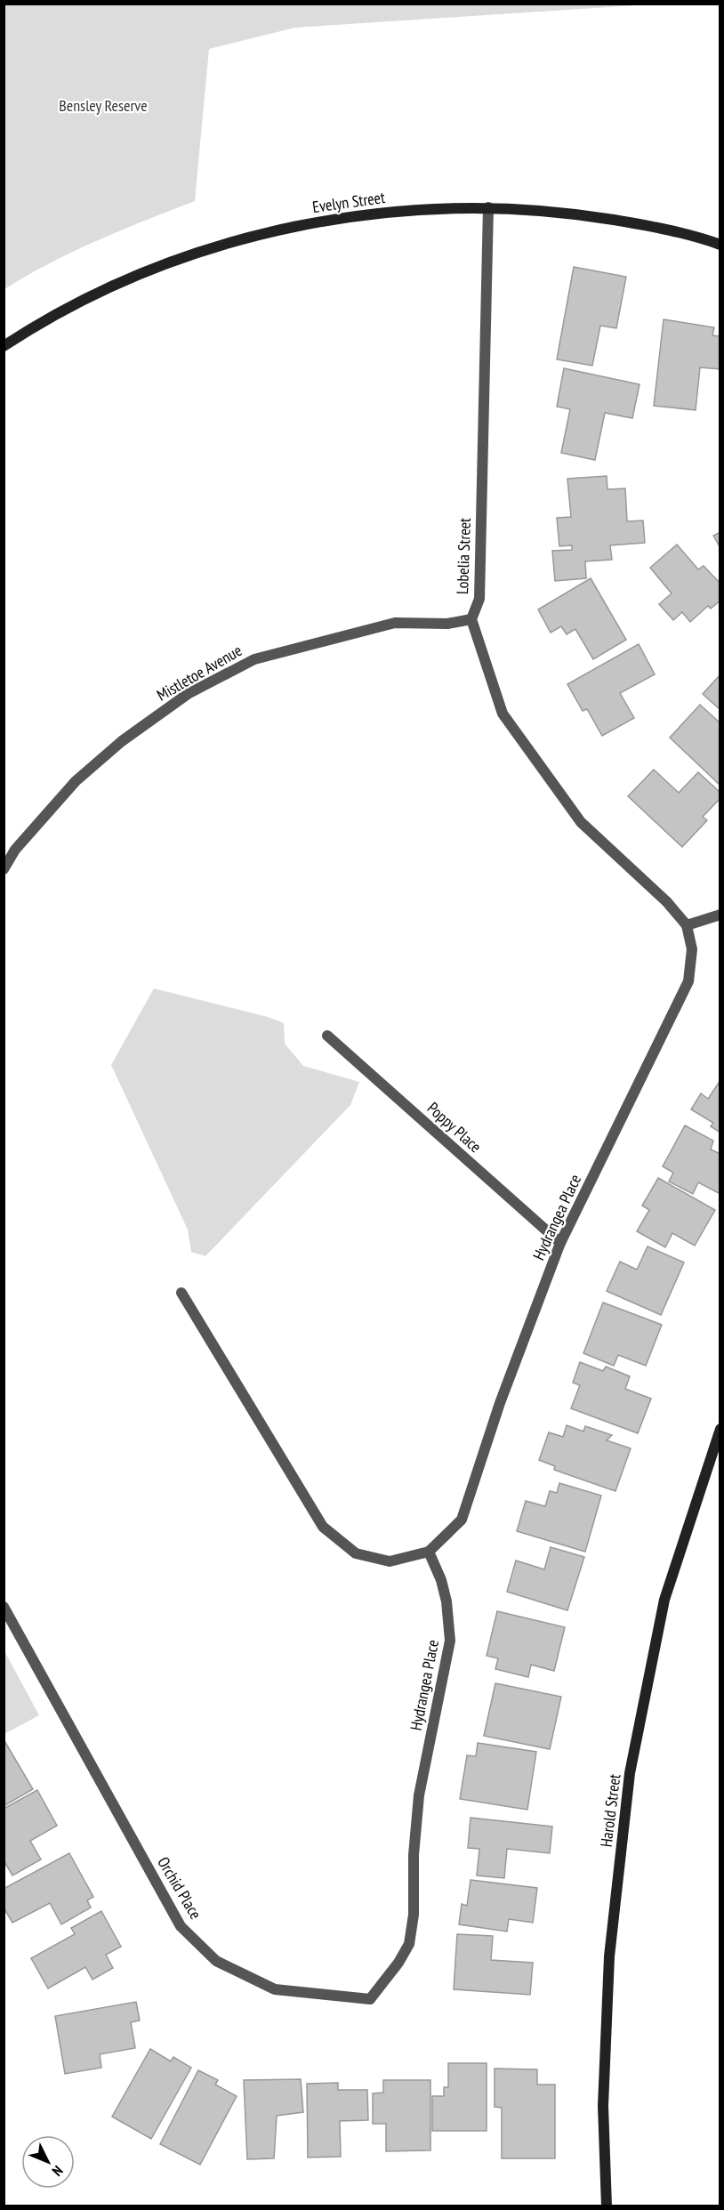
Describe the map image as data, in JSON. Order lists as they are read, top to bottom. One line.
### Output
{"streets":{"main road":["Evelyn Street","Harold Street"],"street":["Lobelia Street","Mistletoe Avenue","Poppy Place","Hydrangea Place","Orchid Place"]},"crossings":[["Evelyn Street","Lobelia Street"],["Lobelia Street","Mistletoe Avenue"],["Poppy Place","Hydrangea Place"],["Hydrangea Place","Orchid Place"]],"parks":["Bensley Reserve"],"north":"bottom right"}
